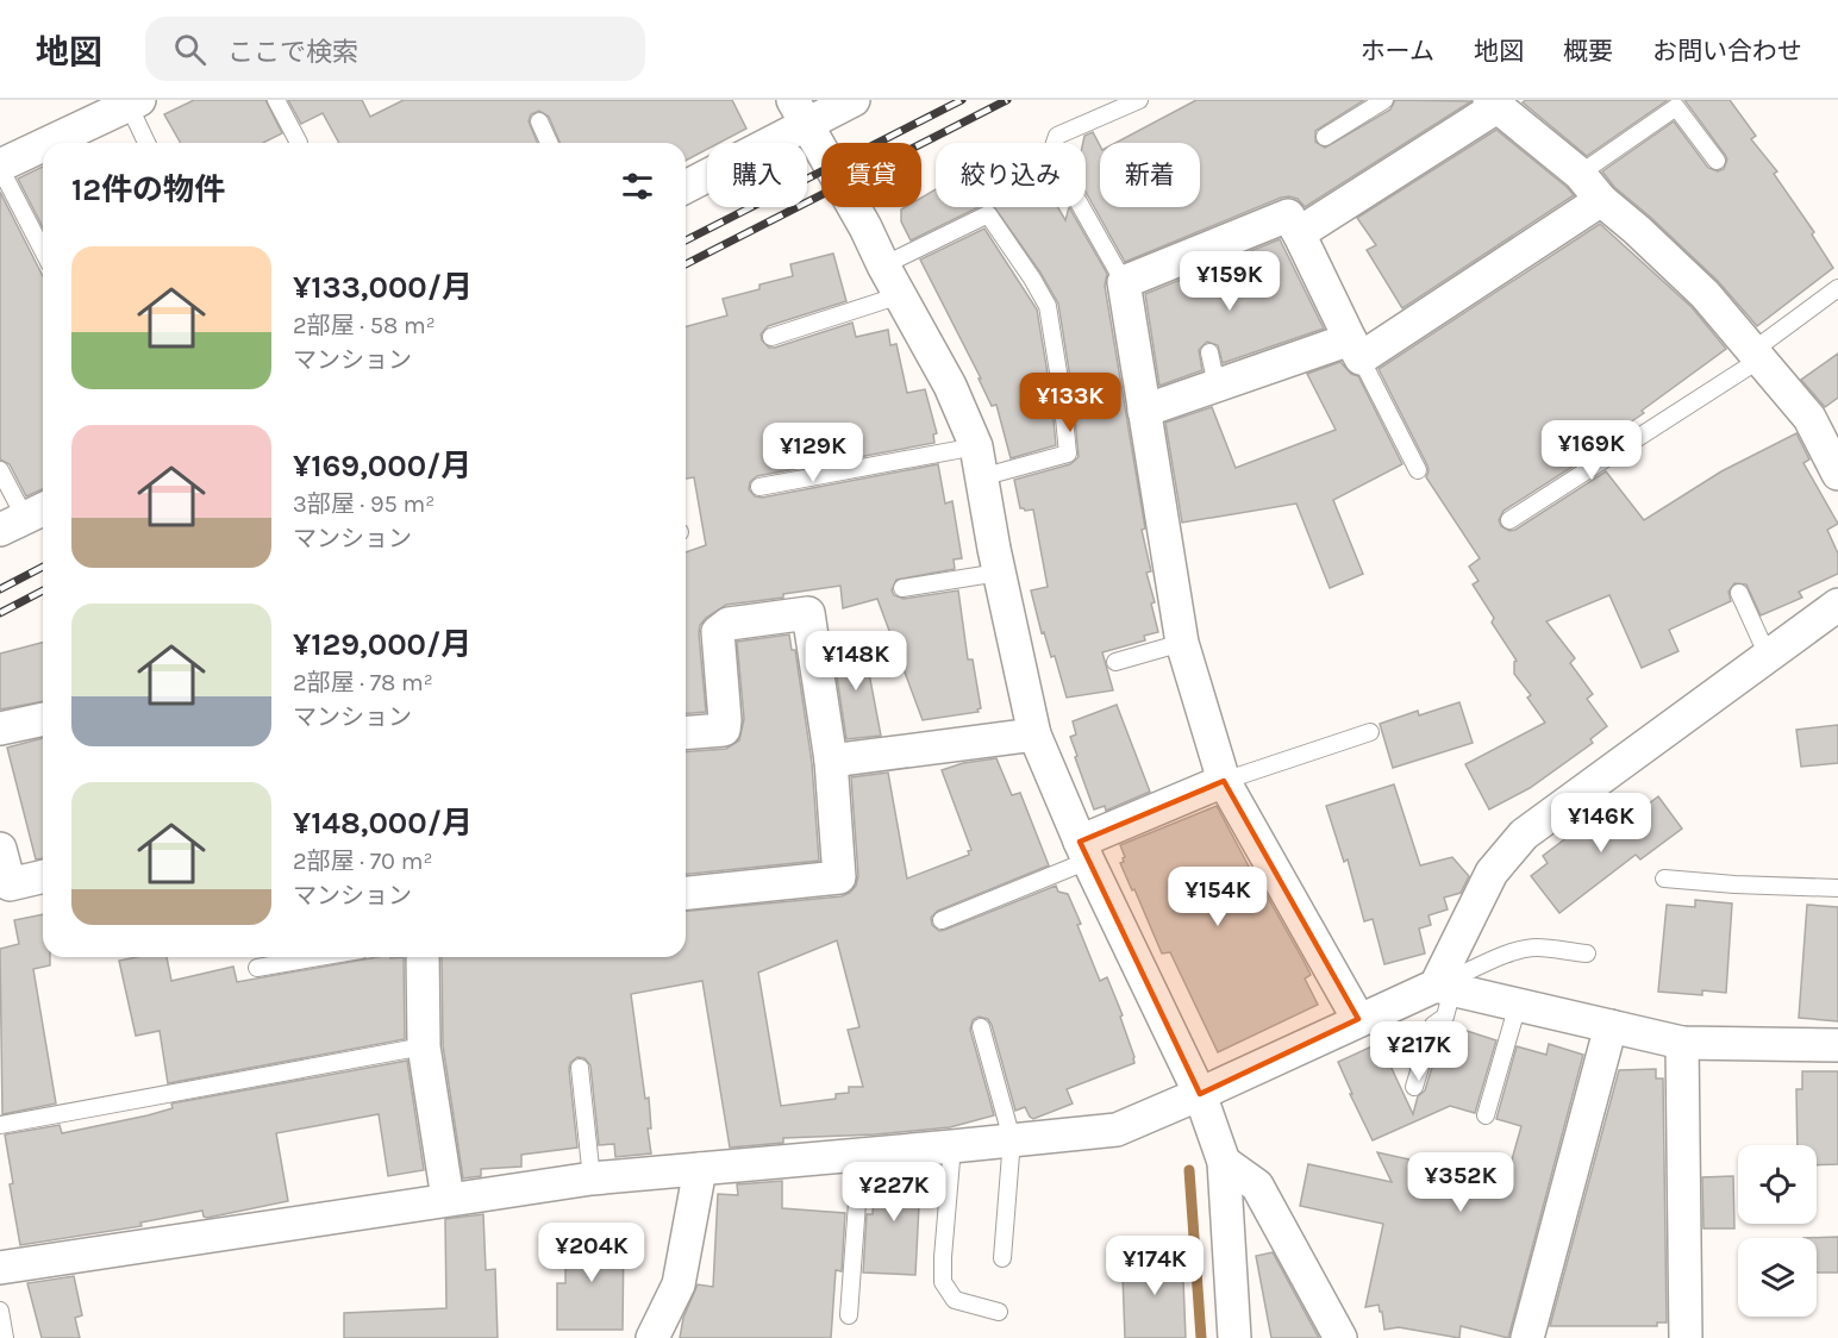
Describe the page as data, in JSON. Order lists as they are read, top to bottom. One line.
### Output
{"page":{"header":"地図","search":"ここで検索","nav":["ホーム","地図","概要","お問い合わせ"],"chip":["購入","賃貸","絞り込み","新着"],"heading":"12件の物件","list":[{"name":"¥133,000/月","note":"2部屋 · 58 m² · マンション"},{"name":"¥169,000/月","note":"3部屋 · 95 m² · マンション"},{"name":"¥129,000/月","note":"2部屋 · 78 m² · マンション"},{"name":"¥148,000/月","note":"2部屋 · 70 m² · マンション"}],"price":["¥159K","¥133K","¥169K","¥129K","¥148K","¥146K","¥154K","¥217K","¥352K","¥227K","¥204K","¥174K"]}}
